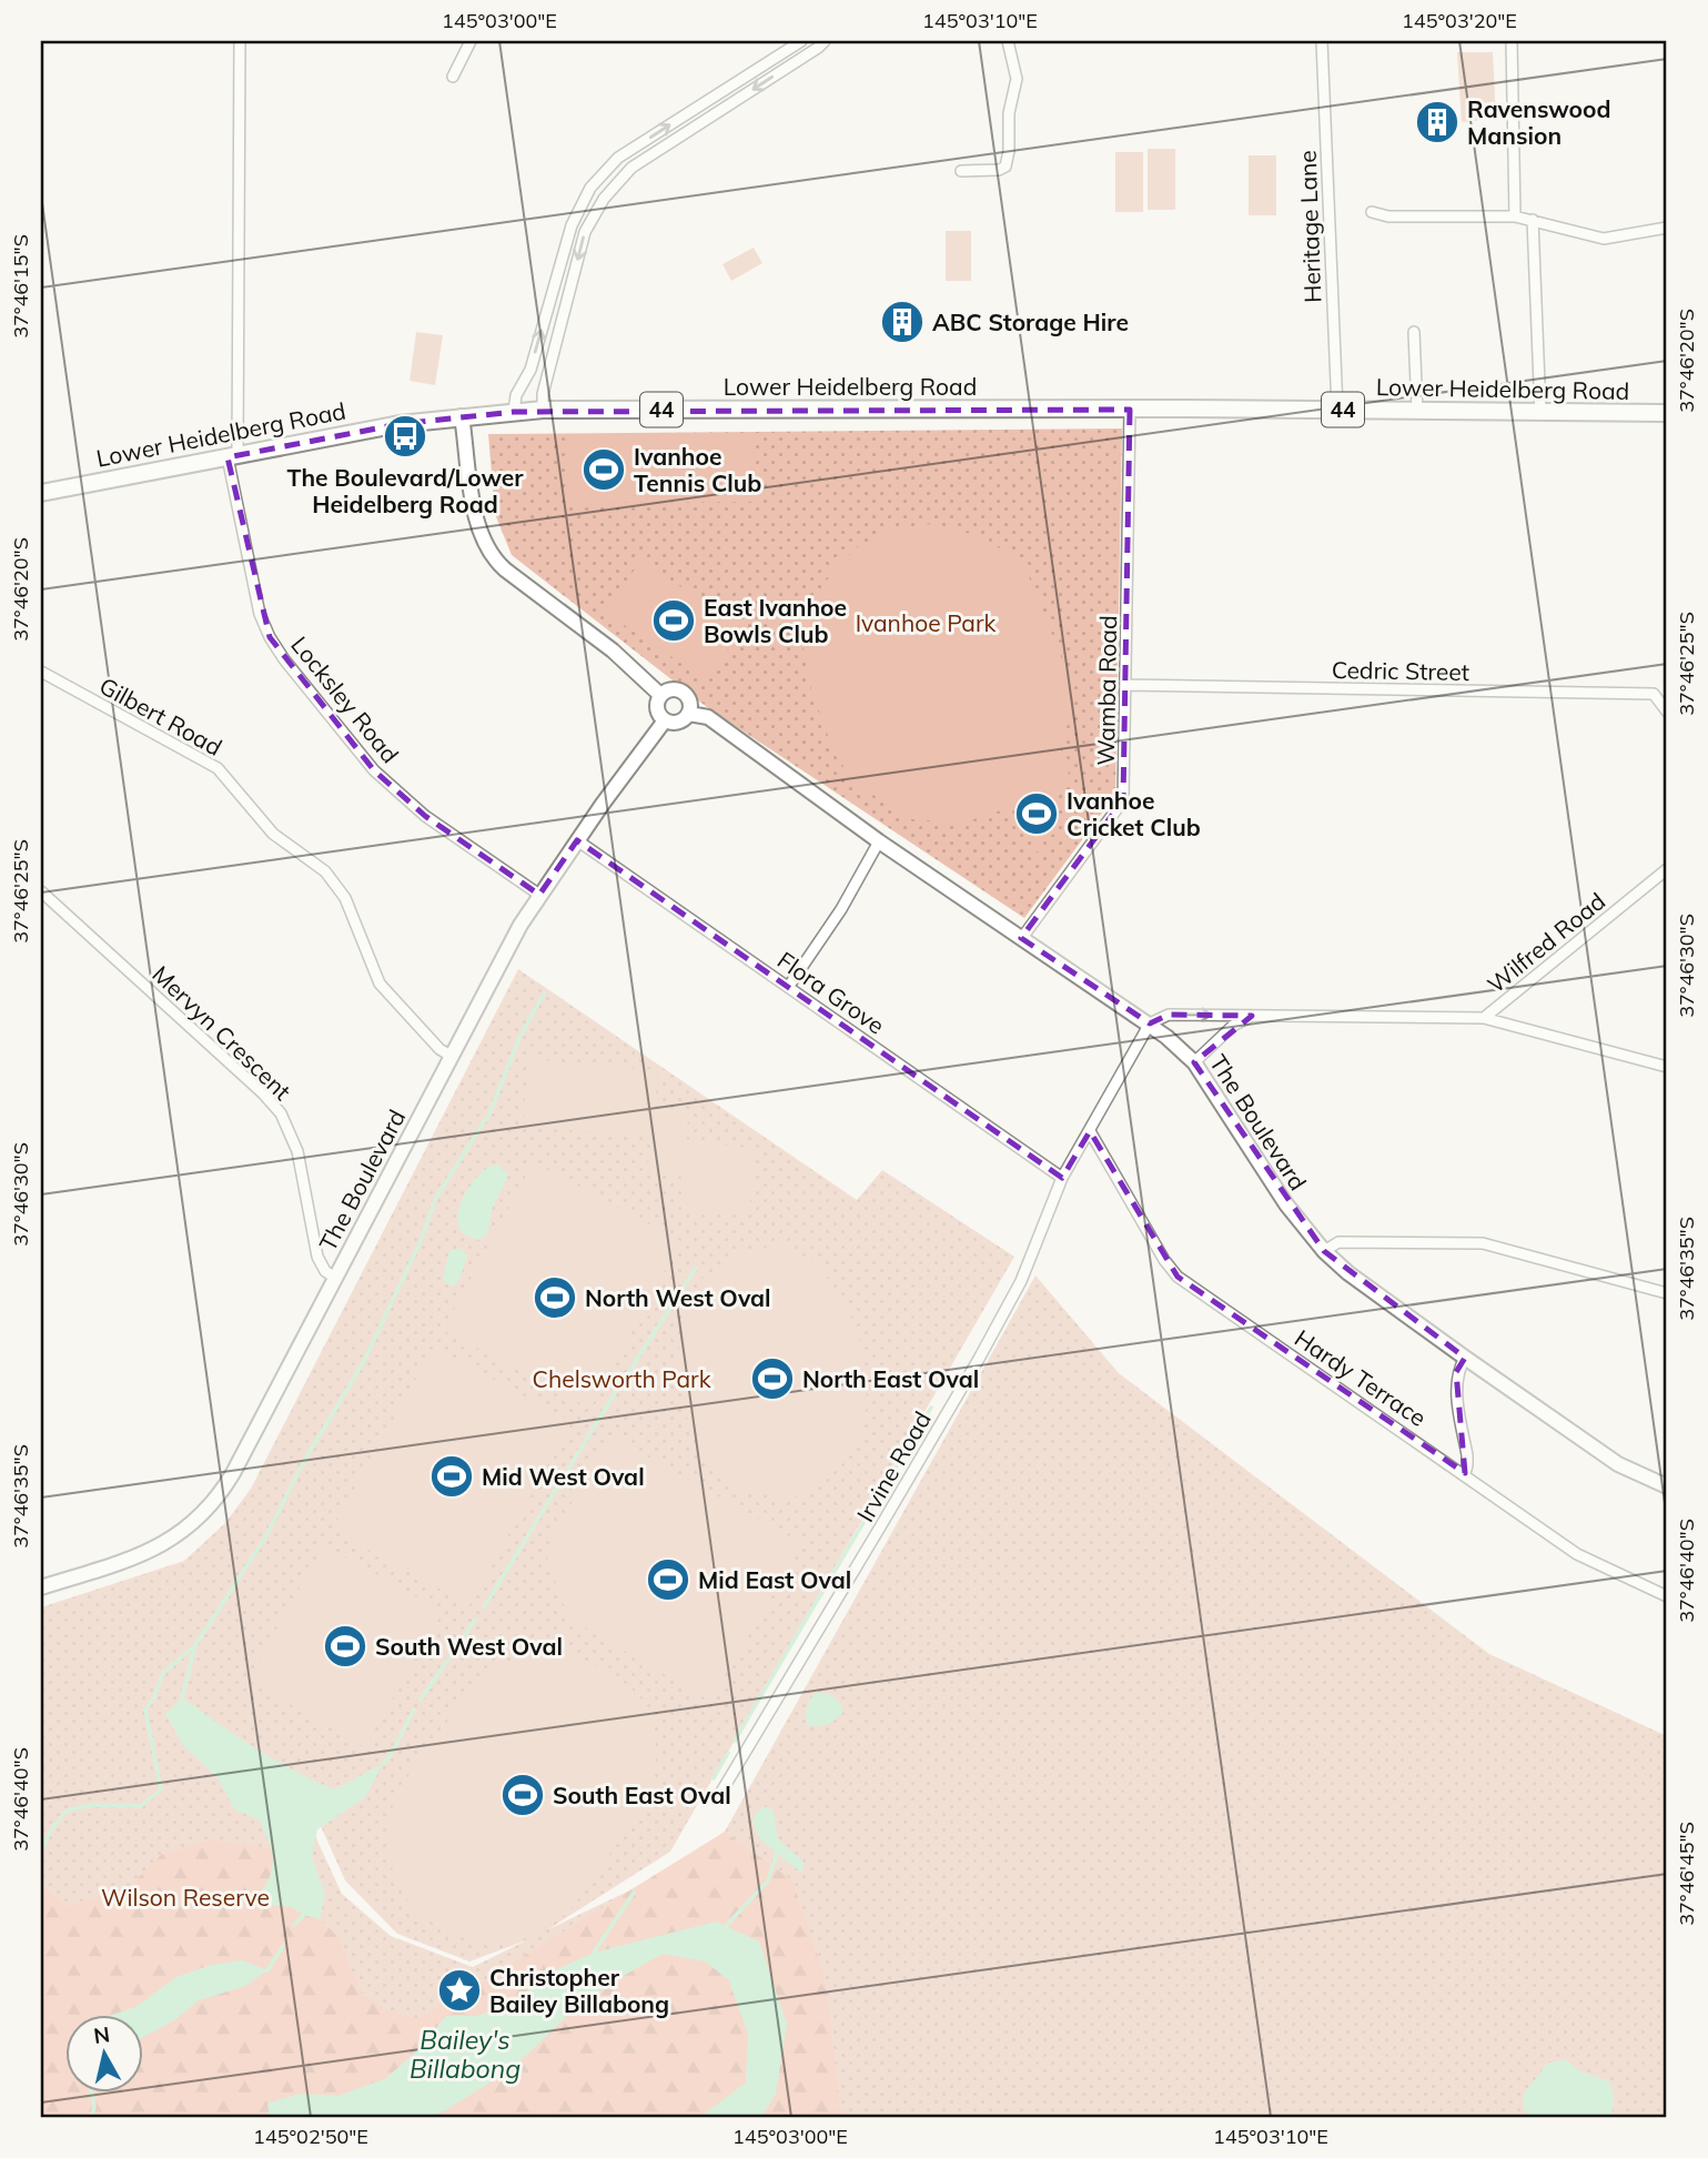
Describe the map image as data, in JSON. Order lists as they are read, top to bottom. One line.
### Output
{"streets":{"main road":["Lower Heidelberg Road","44"],"street":["Heritage Lane","Cedric Street","Wamba Road","Locksley Road","Gilbert Road","Wilfred Road","Flora Grove","Mervyn Crescent","The Boulevard","Hardy Terrace","Irvine Road"]},"crossings":[["Heritage Lane","Lower Heidelberg Road"],["Lower Heidelberg Road","Wamba Road"],["Lower Heidelberg Road","Locksley Road"],["Cedric Street","Wamba Road"],["Wamba Road","The Boulevard"],["Locksley Road","The Boulevard"],["Gilbert Road","The Boulevard"],["Wilfred Road","The Boulevard"],["Wilfred Road","Irvine Road"],["Flora Grove","The Boulevard"],["Flora Grove","Irvine Road"],["Mervyn Crescent","The Boulevard"],["The Boulevard","Irvine Road"],["Hardy Terrace","Irvine Road"]],"water":["Bailey's Billabong"],"parks":["Ivanhoe Park","Chelsworth Park","Wilson Reserve"],"places":{"building":["Ravenswood Mansion","ABC Storage Hire"],"bus stop":["The Boulevard/Lower Heidelberg Road"],"sports":["Ivanhoe Tennis Club","East Ivanhoe Bowls Club","Ivanhoe Cricket Club","North West Oval","North East Oval","Mid West Oval","Mid East Oval","South West Oval","South East Oval"],"place":["Christopher Bailey Billabong"]},"north":"top","coordinates":["145°03'00\"E","145°03'10\"E","145°03'20\"E","37°46'15\"S","37°46'20\"S","37°46'25\"S","37°46'30\"S","37°46'35\"S","37°46'40\"S","37°46'45\"S","145°02'50\"E"]}
